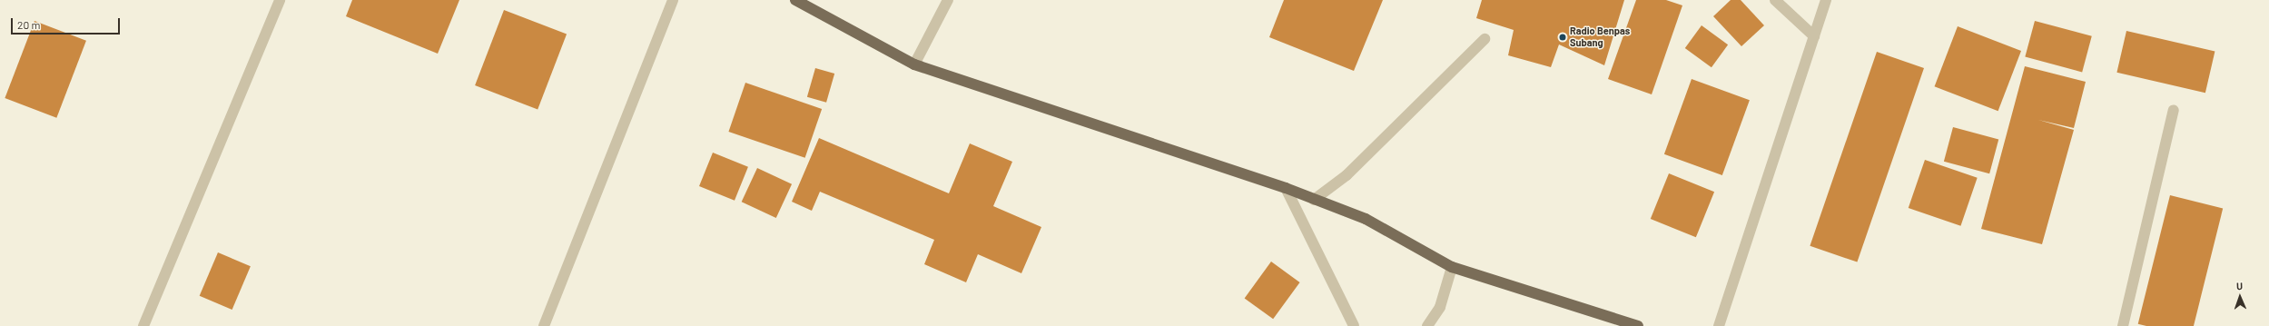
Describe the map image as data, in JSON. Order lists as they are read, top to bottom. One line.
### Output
{"places":["Radio Benpas Subang"],"scale_bar":"20 m","north":"top"}
